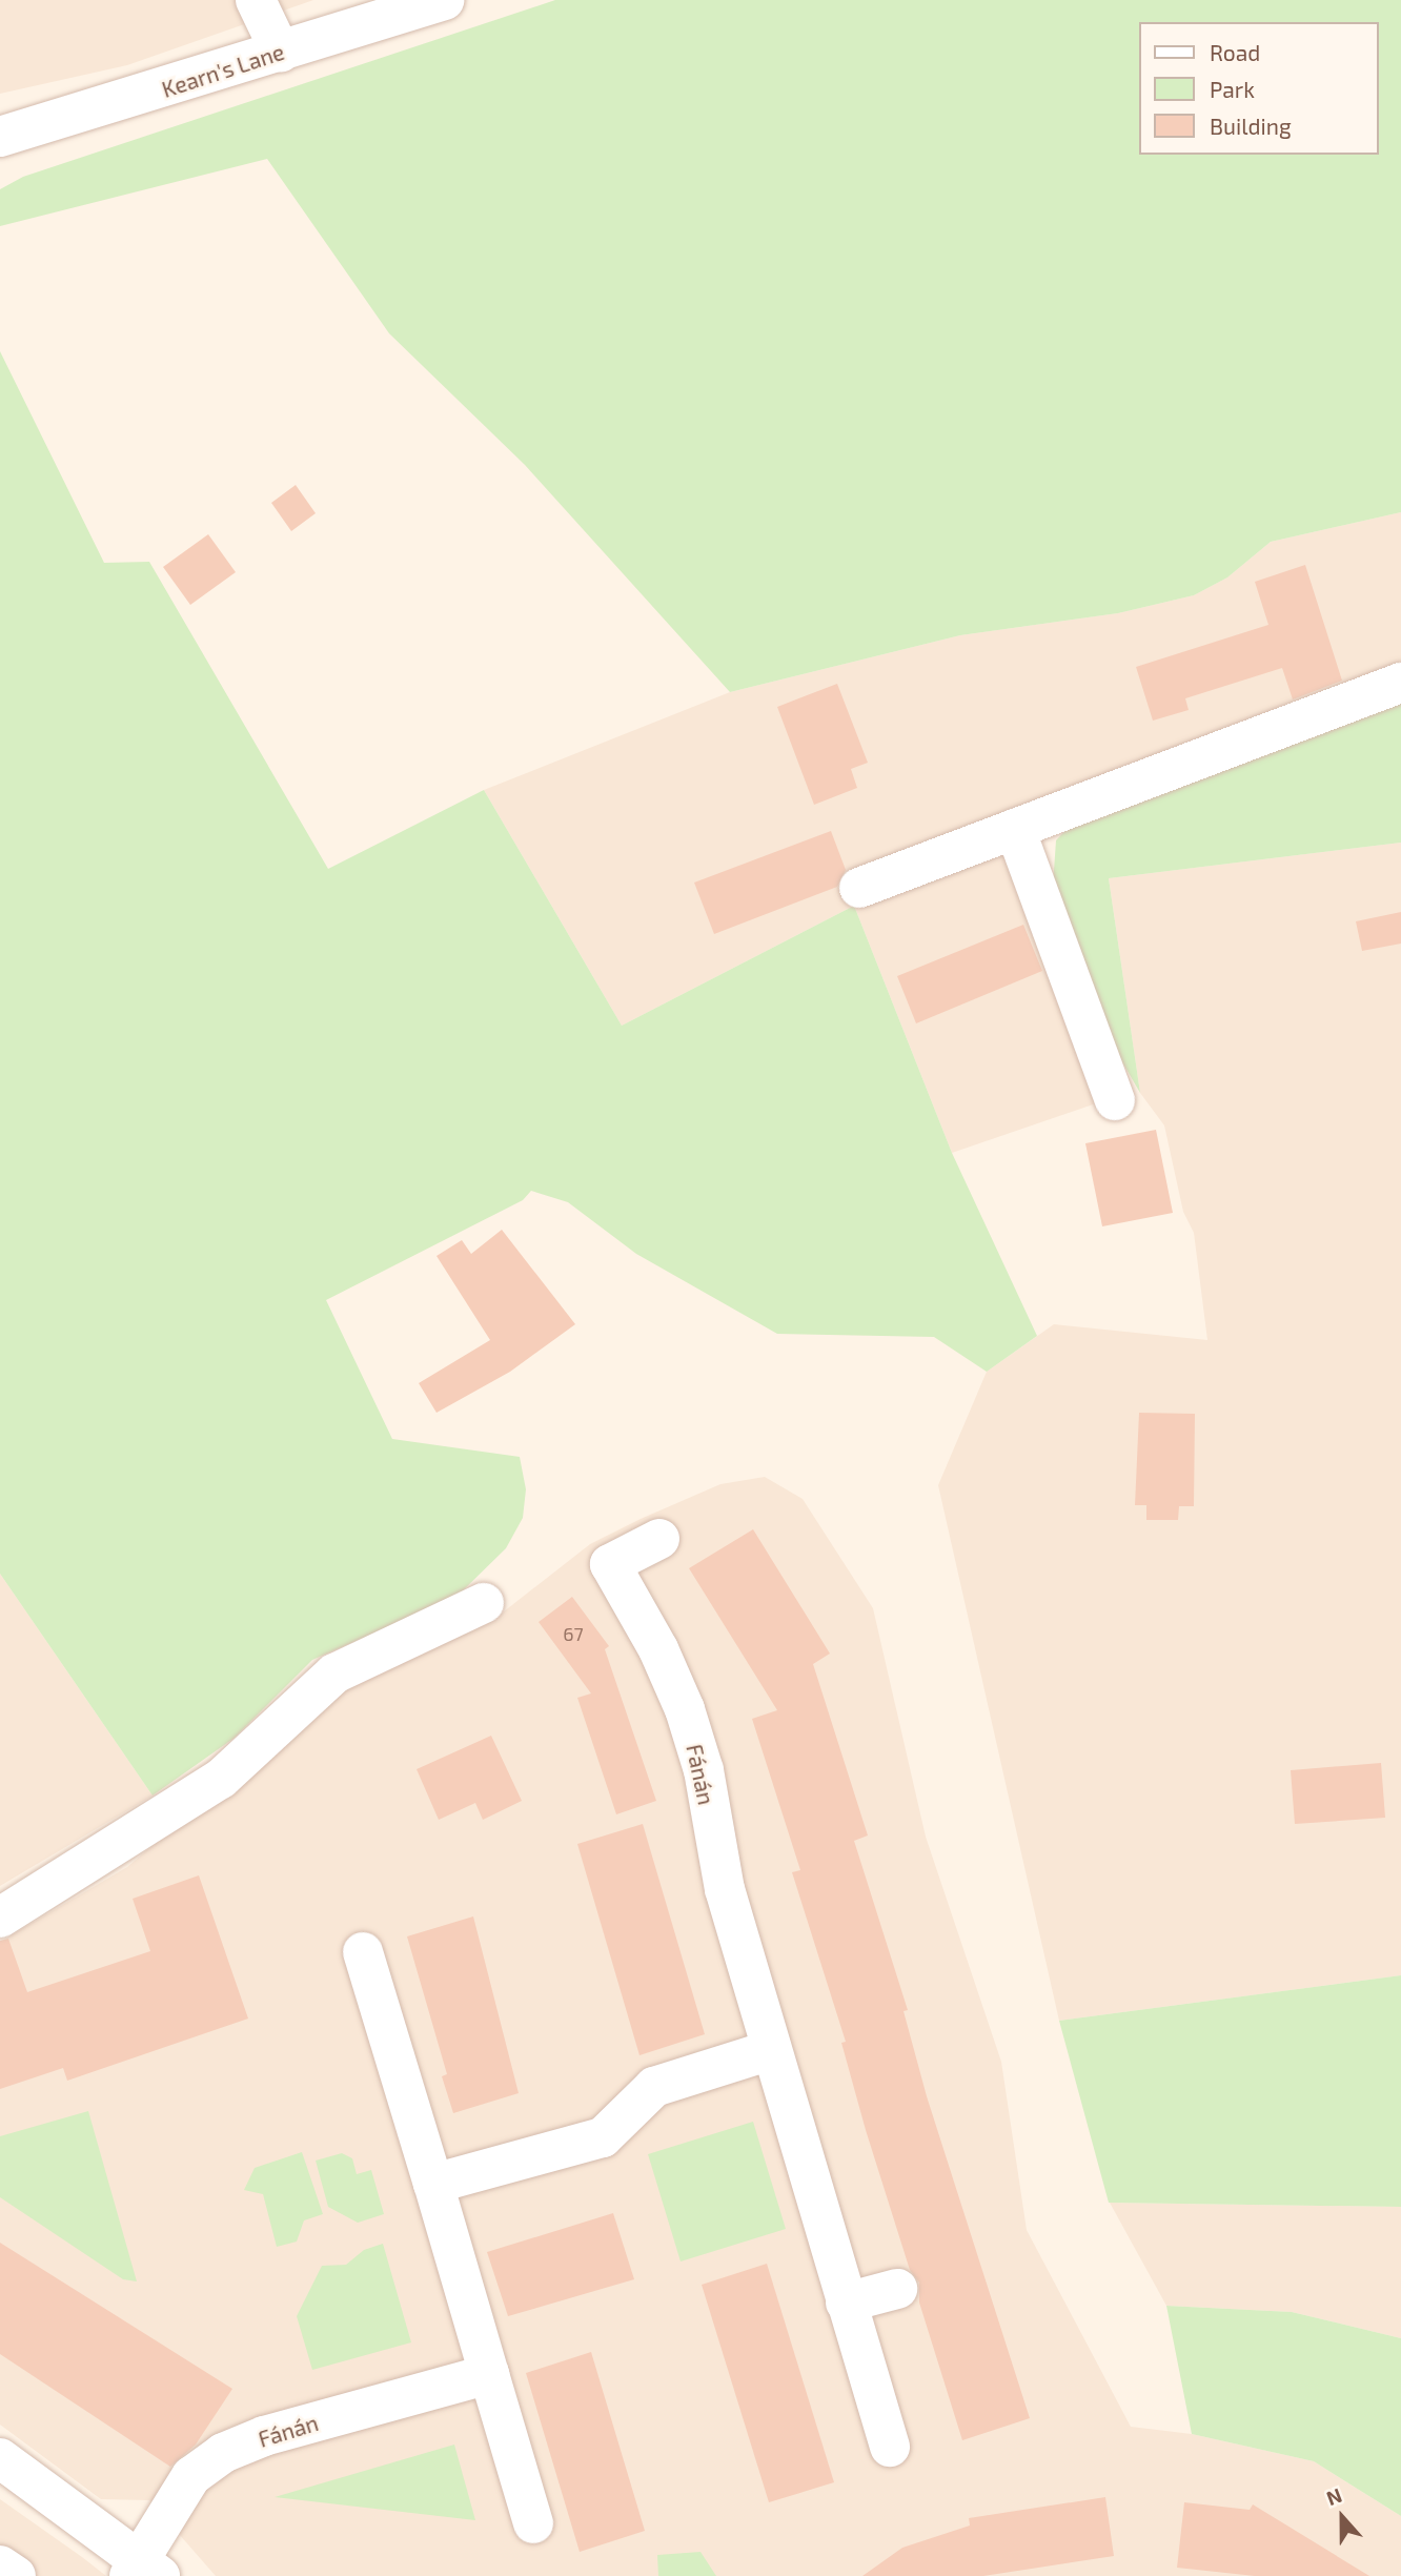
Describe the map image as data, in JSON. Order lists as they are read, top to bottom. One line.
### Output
{"streets":{"street":["Kearn's Lane","Fánán"]},"house_numbers":["67"],"legend":["Road","Park","Building"],"north":"top"}
